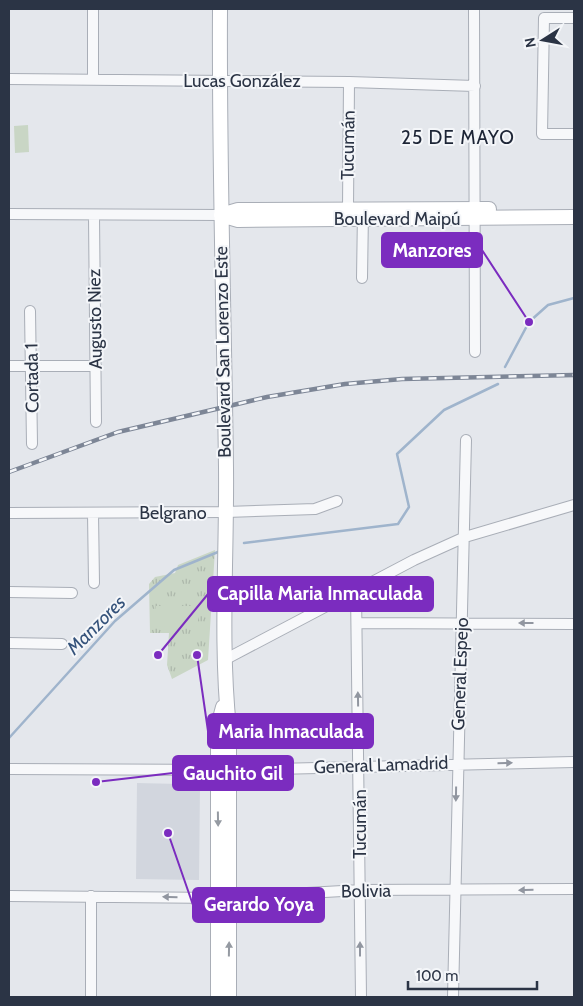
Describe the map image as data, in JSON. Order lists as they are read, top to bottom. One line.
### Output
{"streets":{"main road":["Boulevard Maipú","Boulevard San Lorenzo Este"],"street":["Lucas González","Tucumán","Augusto Niez","Cortada 1","Belgrano","General Espejo","General Lamadrid","Bolivia"]},"crossings":[["Lucas González","Tucumán"],["Lucas González","Boulevard San Lorenzo Este"],["Tucumán","Boulevard Maipú"],["Tucumán","General Lamadrid"],["Tucumán","Bolivia"],["Boulevard Maipú","Augusto Niez"],["Boulevard Maipú","Boulevard San Lorenzo Este"],["Boulevard San Lorenzo Este","Belgrano"],["Boulevard San Lorenzo Este","General Lamadrid"],["Boulevard San Lorenzo Este","Bolivia"],["General Espejo","General Lamadrid"],["General Espejo","Bolivia"]],"one_way":["Tucumán","Bolivia"],"districts":["25 DE MAYO"],"water":["Manzores"],"places":["Manzores","Capilla Maria Inmaculada","Maria Inmaculada","Gauchito Gil","Gerardo Yoya"],"scale_bar":"100 m","north":"left"}
